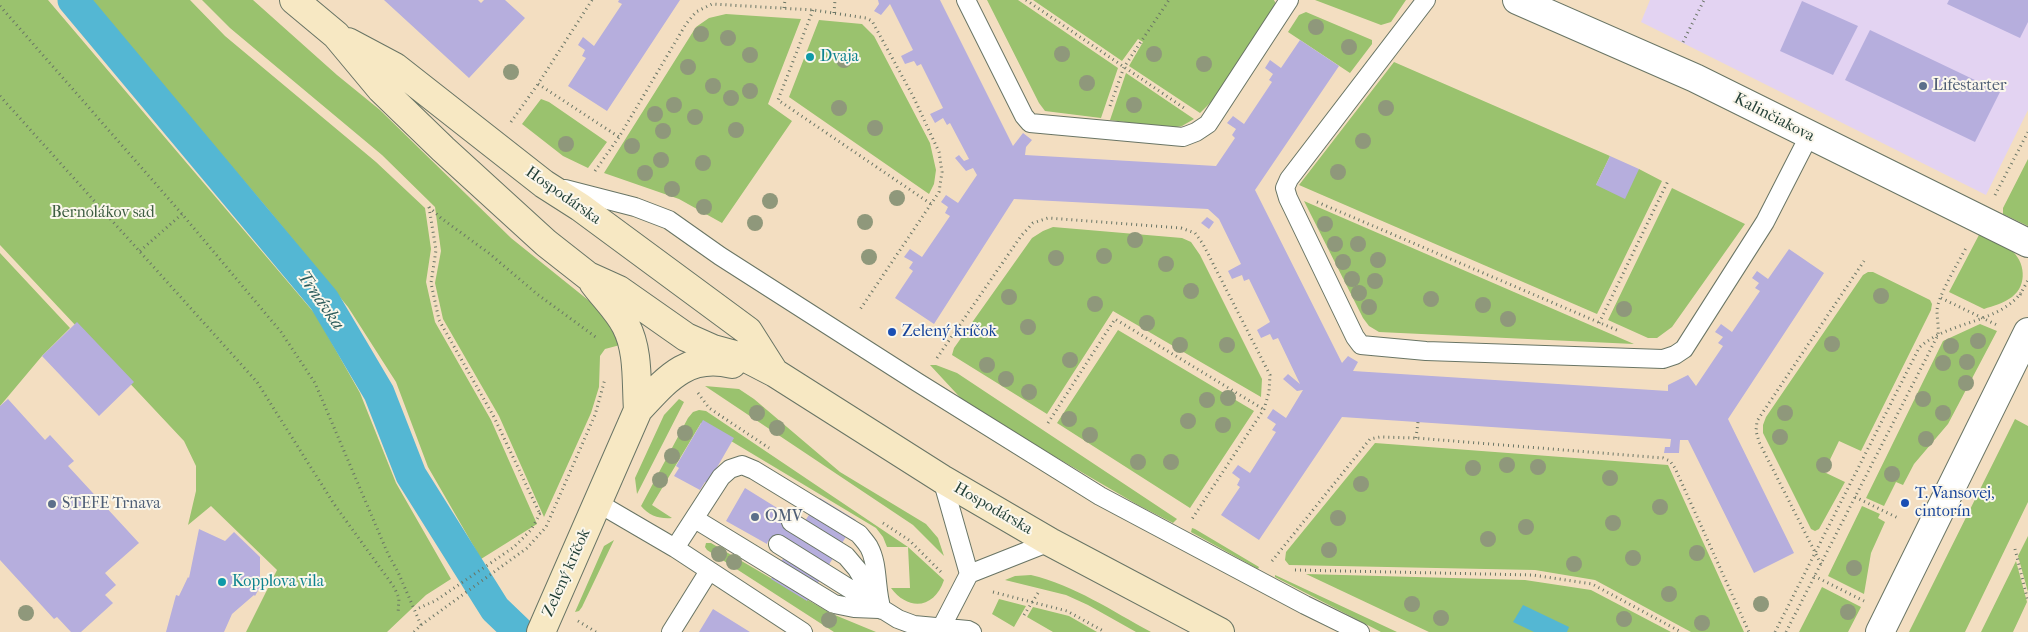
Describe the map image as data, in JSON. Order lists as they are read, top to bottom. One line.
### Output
{"streets":{"street":["Kalinčiakova","Hospodárska","Zelený kríčok"]},"crossings":[["Hospodárska","Zelený kríčok"]],"water":["Trnávka"],"parks":["Bernolákov sad"],"places":["Dvaja","Lifestarter","Zelený kríčok","T. Vansovej, cintorín","STEFE Trnava","OMV","Kopplova vila"]}
